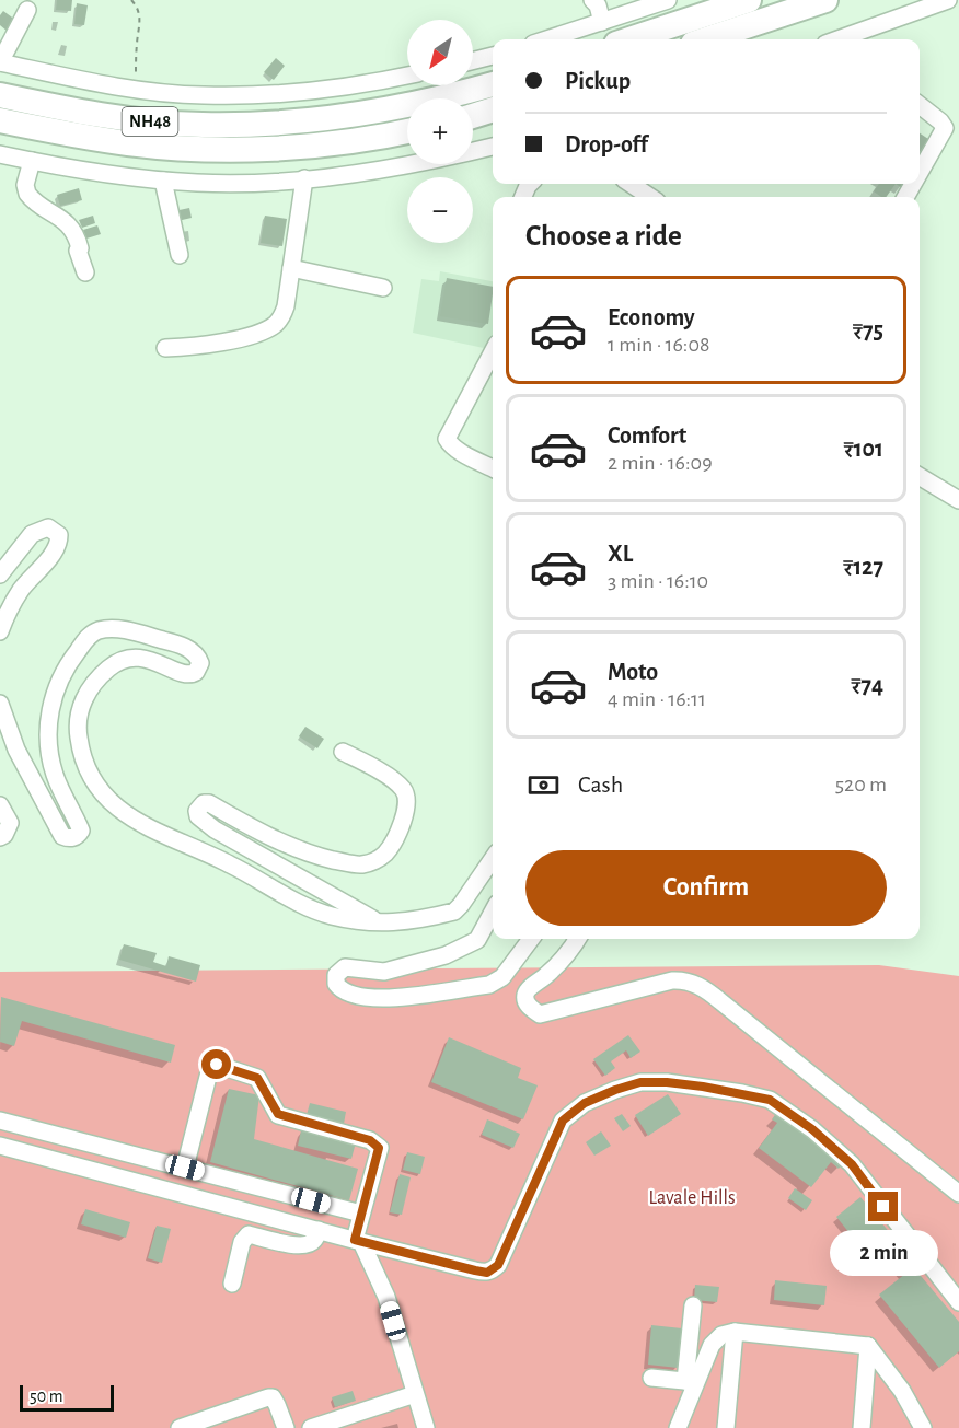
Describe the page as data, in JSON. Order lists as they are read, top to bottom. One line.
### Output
{"streets":{"highway":["NH48"]},"parks":["Lavale Hills"],"scale_bar":"50 m","north":"bottom left","page":{"map_buttons":["+","−"],"banner":["Pickup","Drop-off"],"heading":"Choose a ride","list":[{"name":"Economy","note":"1 min · 16:08","value":"₹75"},{"name":"Comfort","note":"2 min · 16:09","value":"₹101"},{"name":"XL","note":"3 min · 16:10","value":"₹127"},{"name":"Moto","note":"4 min · 16:11","value":"₹74"}],"pay":["Cash","520 m"],"buttons":"Confirm","bubble":"2 min","scale":"50 m"}}
